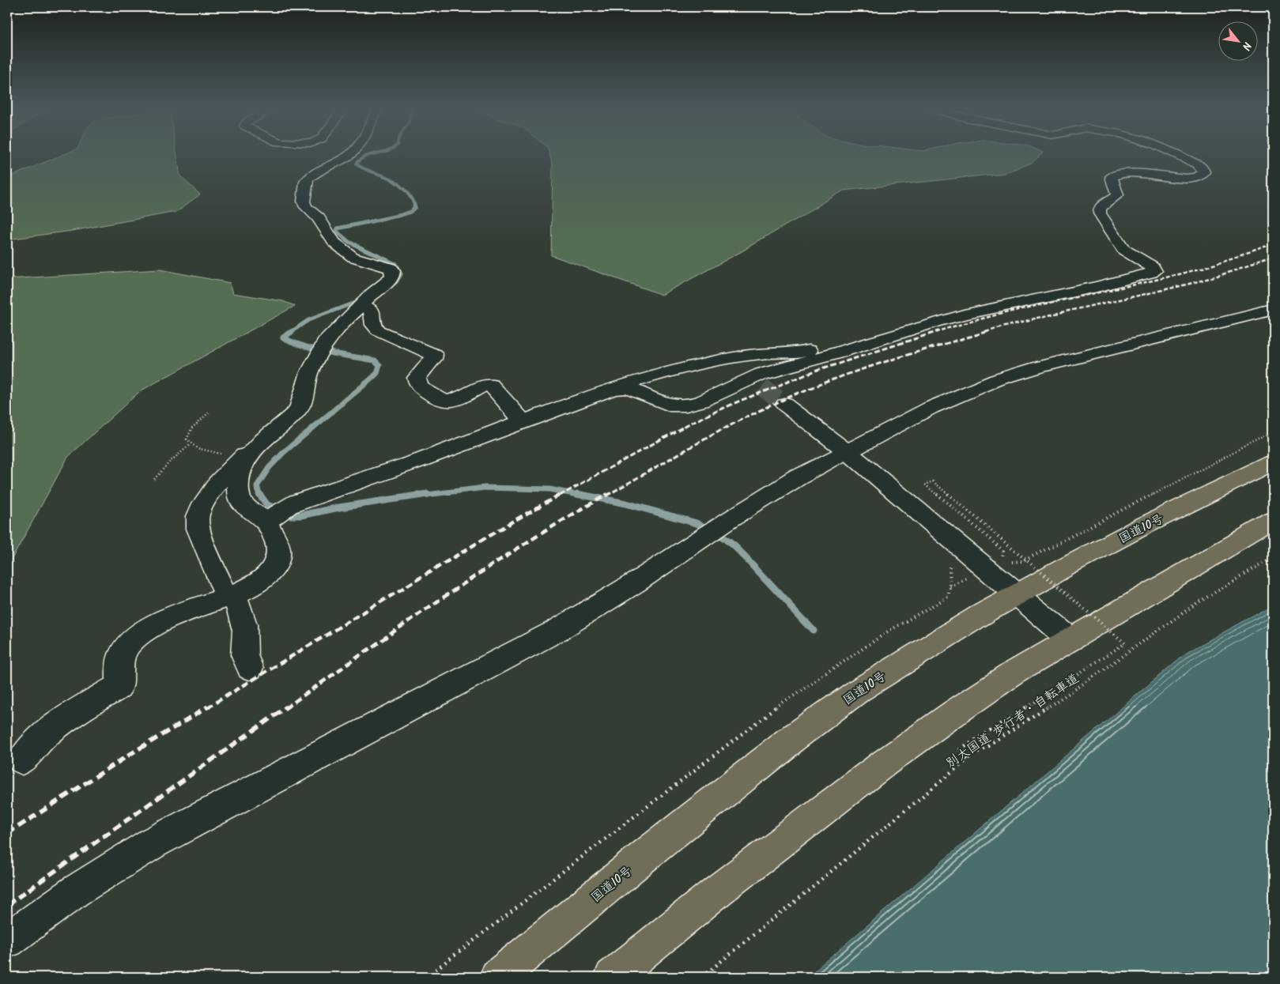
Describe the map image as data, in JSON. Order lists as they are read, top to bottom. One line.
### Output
{"streets":{"highway":["国道10号"],"path":["別大国道 歩行者・自転車道"]},"north":"bottom right"}
